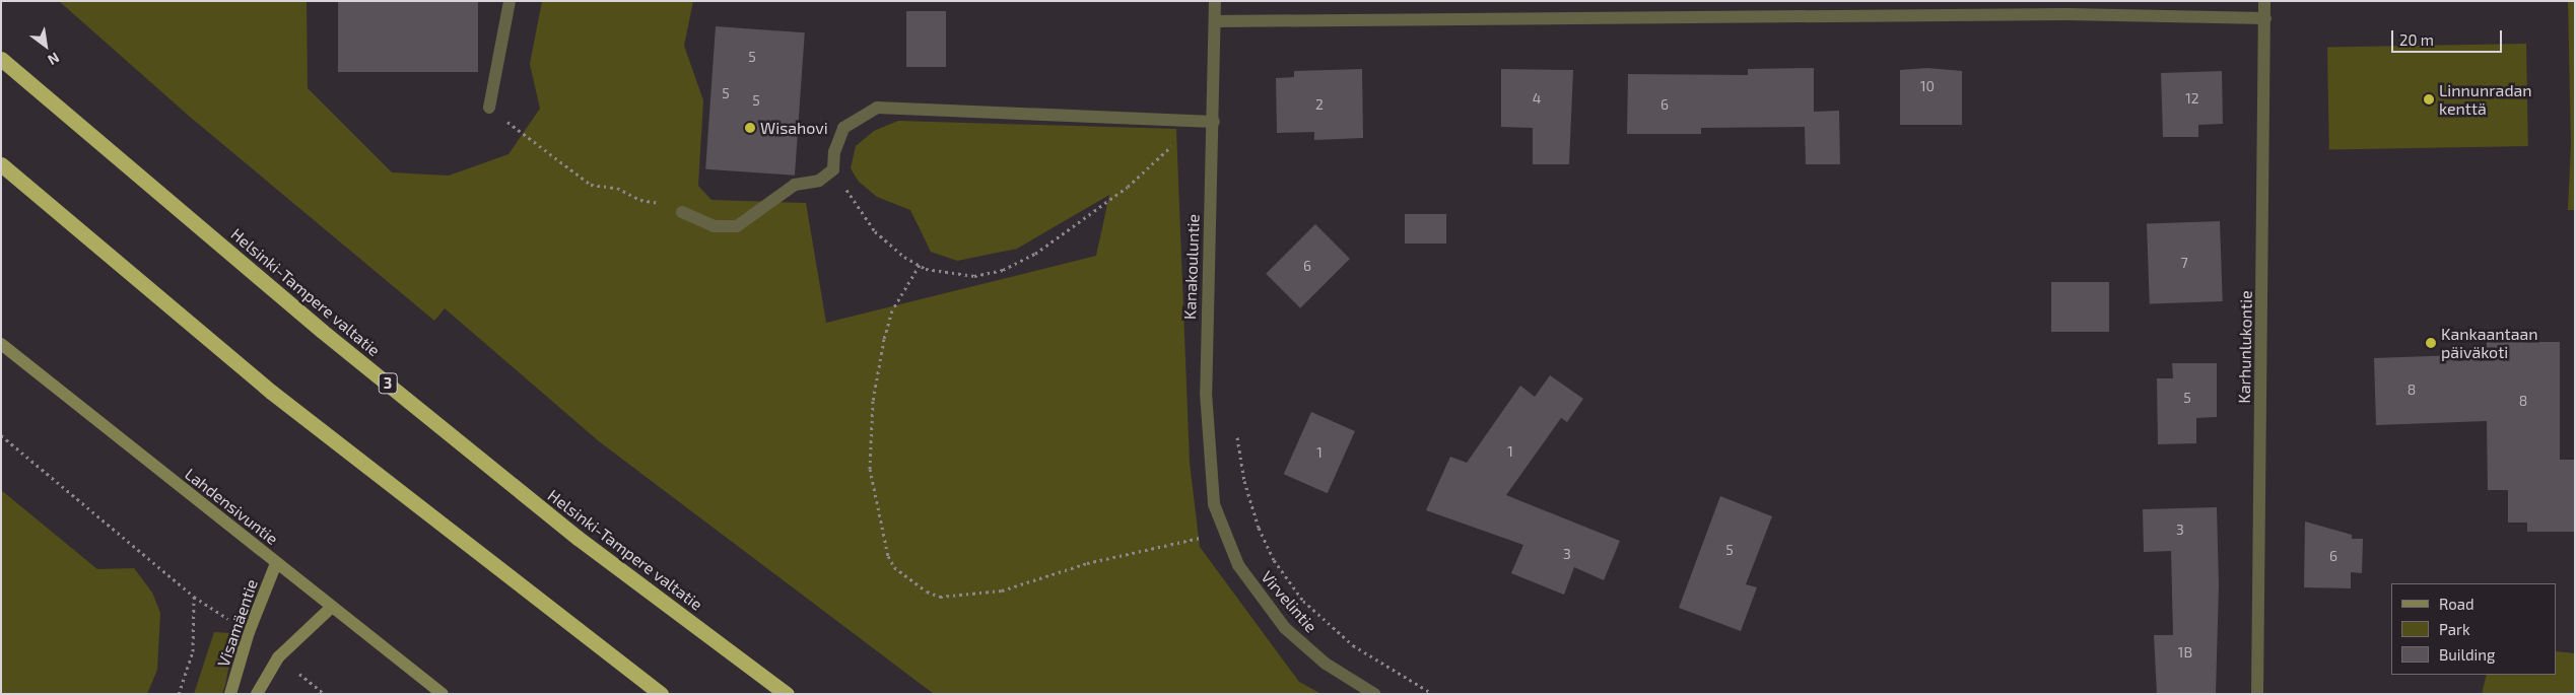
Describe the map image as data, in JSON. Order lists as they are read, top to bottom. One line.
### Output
{"streets":{"highway":["Helsinki-Tampere valtatie","3"],"main road":["Lahdensivuntie","Visamäentie"],"street":["Kanakouluntie","Karhunlukontie","Virvelintie"]},"crossings":[["Kanakouluntie","Virvelintie"],["Lahdensivuntie","Visamäentie"]],"places":["Linnunradan kenttä","Wisahovi","Kankaantaan päiväkoti"],"house_numbers":["5","10","5","4","12","5","2","6","7","6","8","5","8","1","1","3","5","3","6","1B"],"legend":["Road","Park","Building"],"scale_bar":"20 m","north":"bottom right"}
